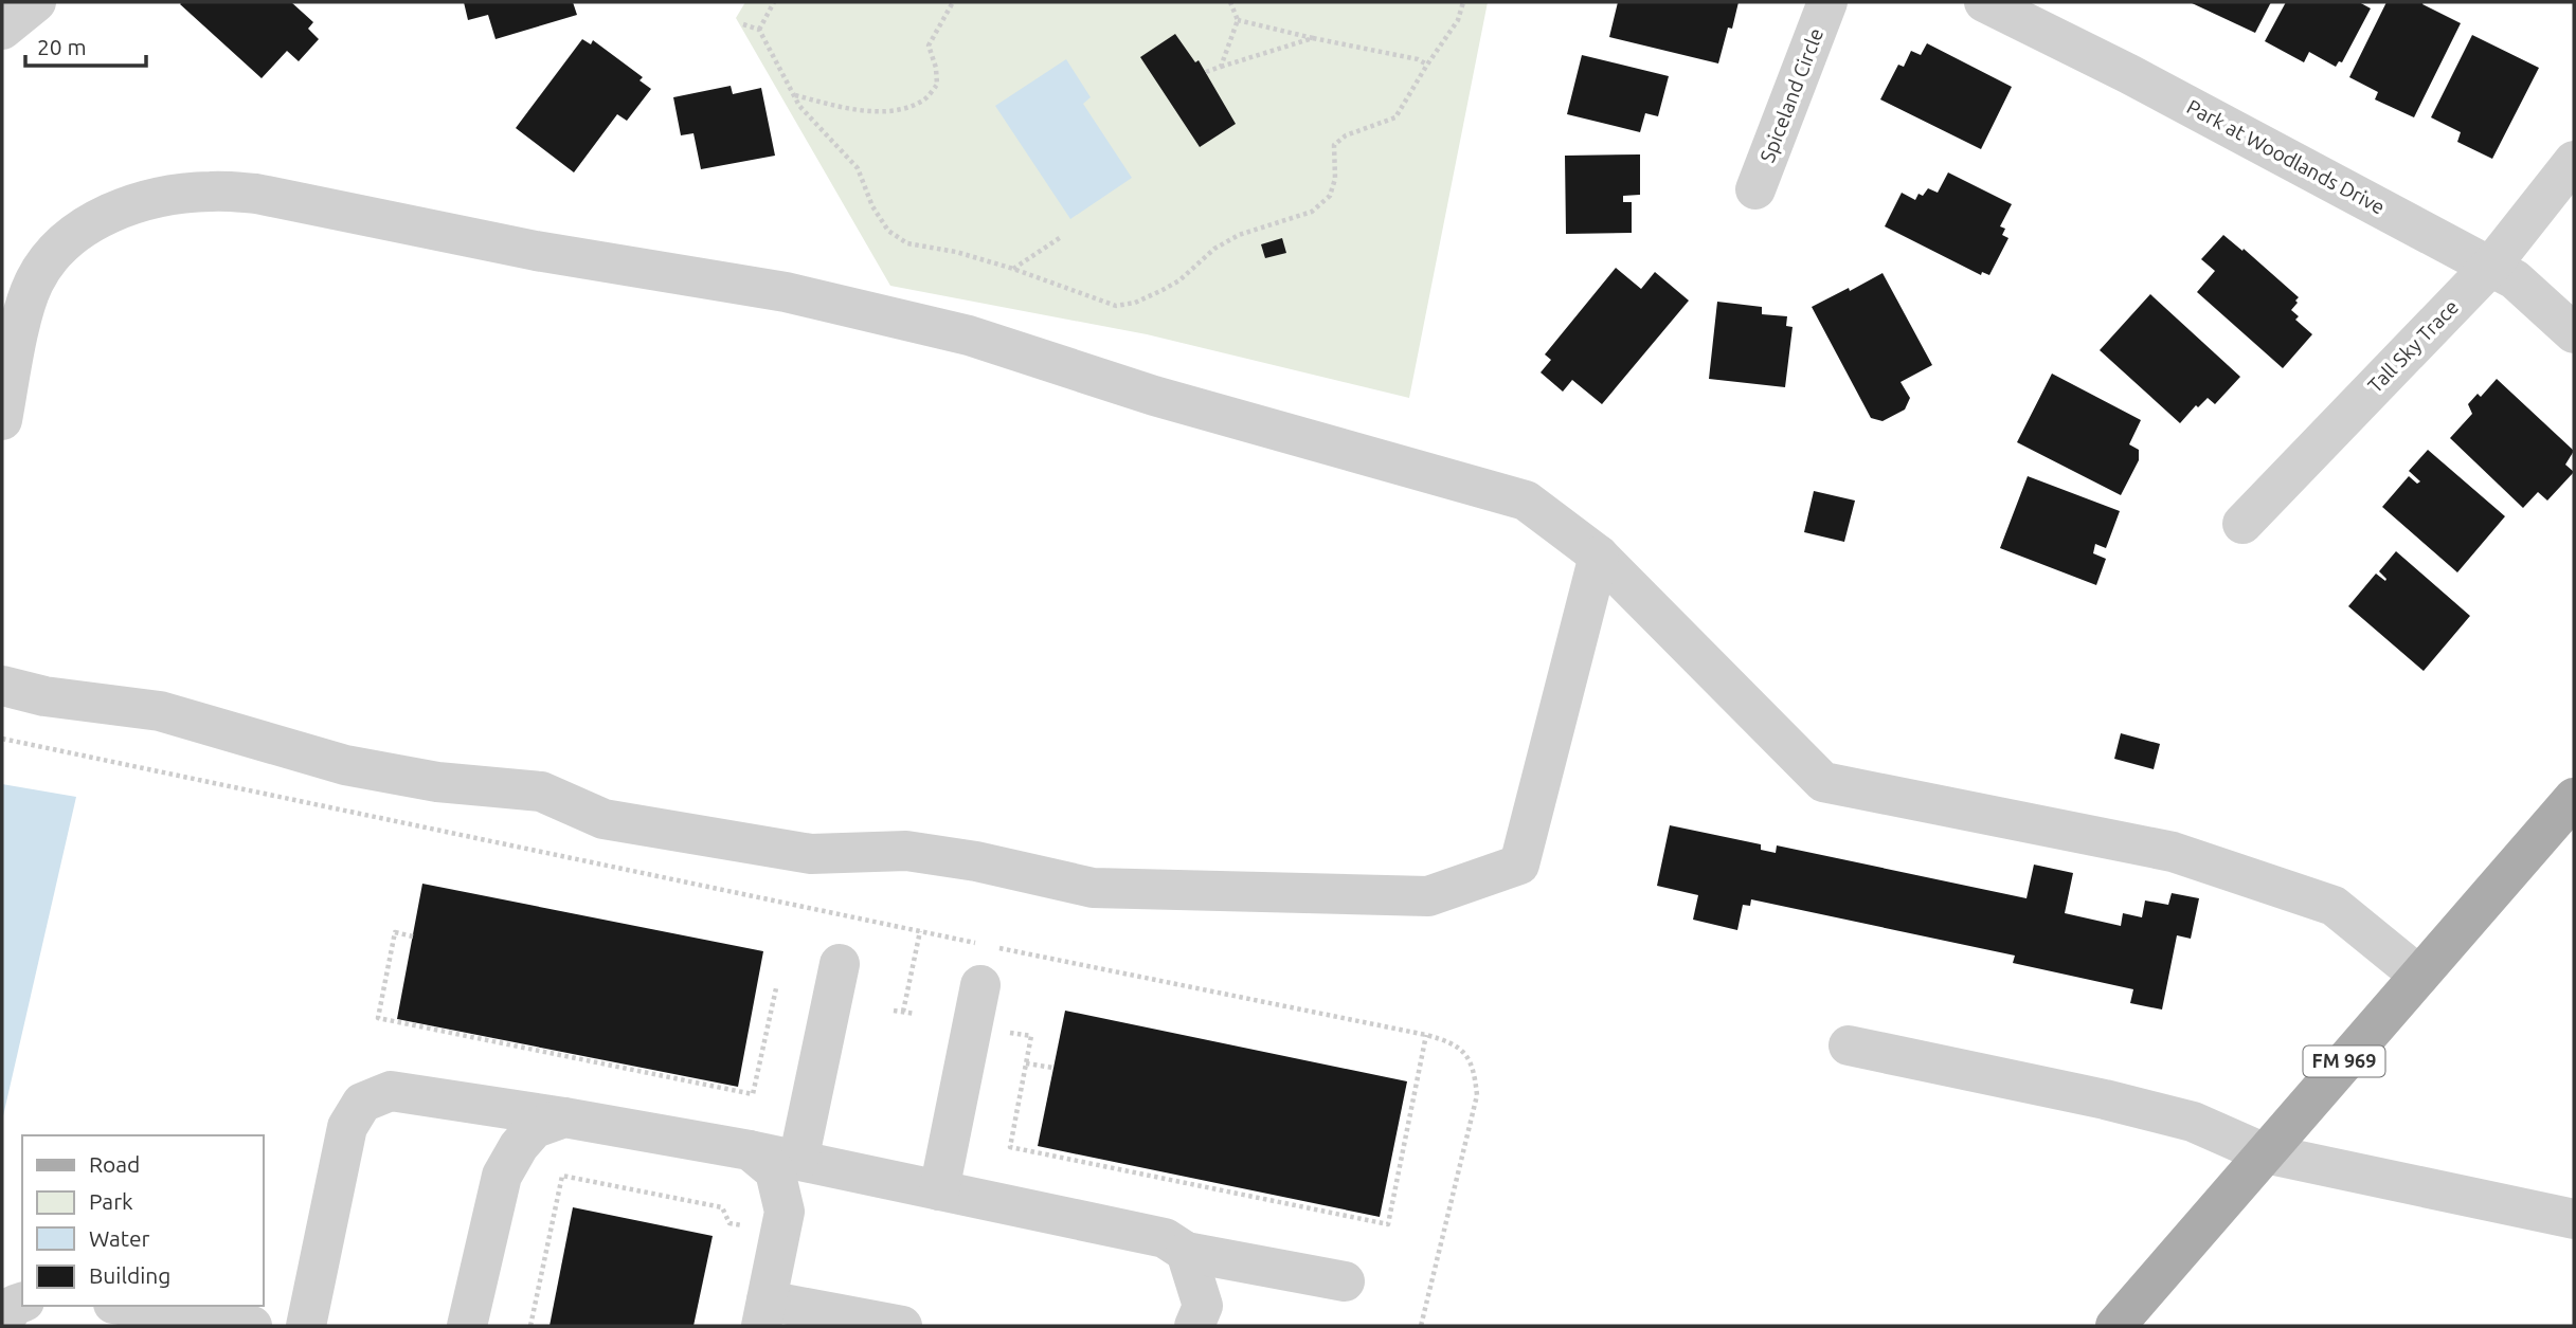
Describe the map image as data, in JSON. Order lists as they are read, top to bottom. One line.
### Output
{"streets":{"main road":["FM 969"],"street":["Spiceland Circle","Park at Woodlands Drive","Tall Sky Trace"]},"crossings":[["Park at Woodlands Drive","Tall Sky Trace"]],"legend":["Road","Park","Water","Building"],"scale_bar":"20 m"}
